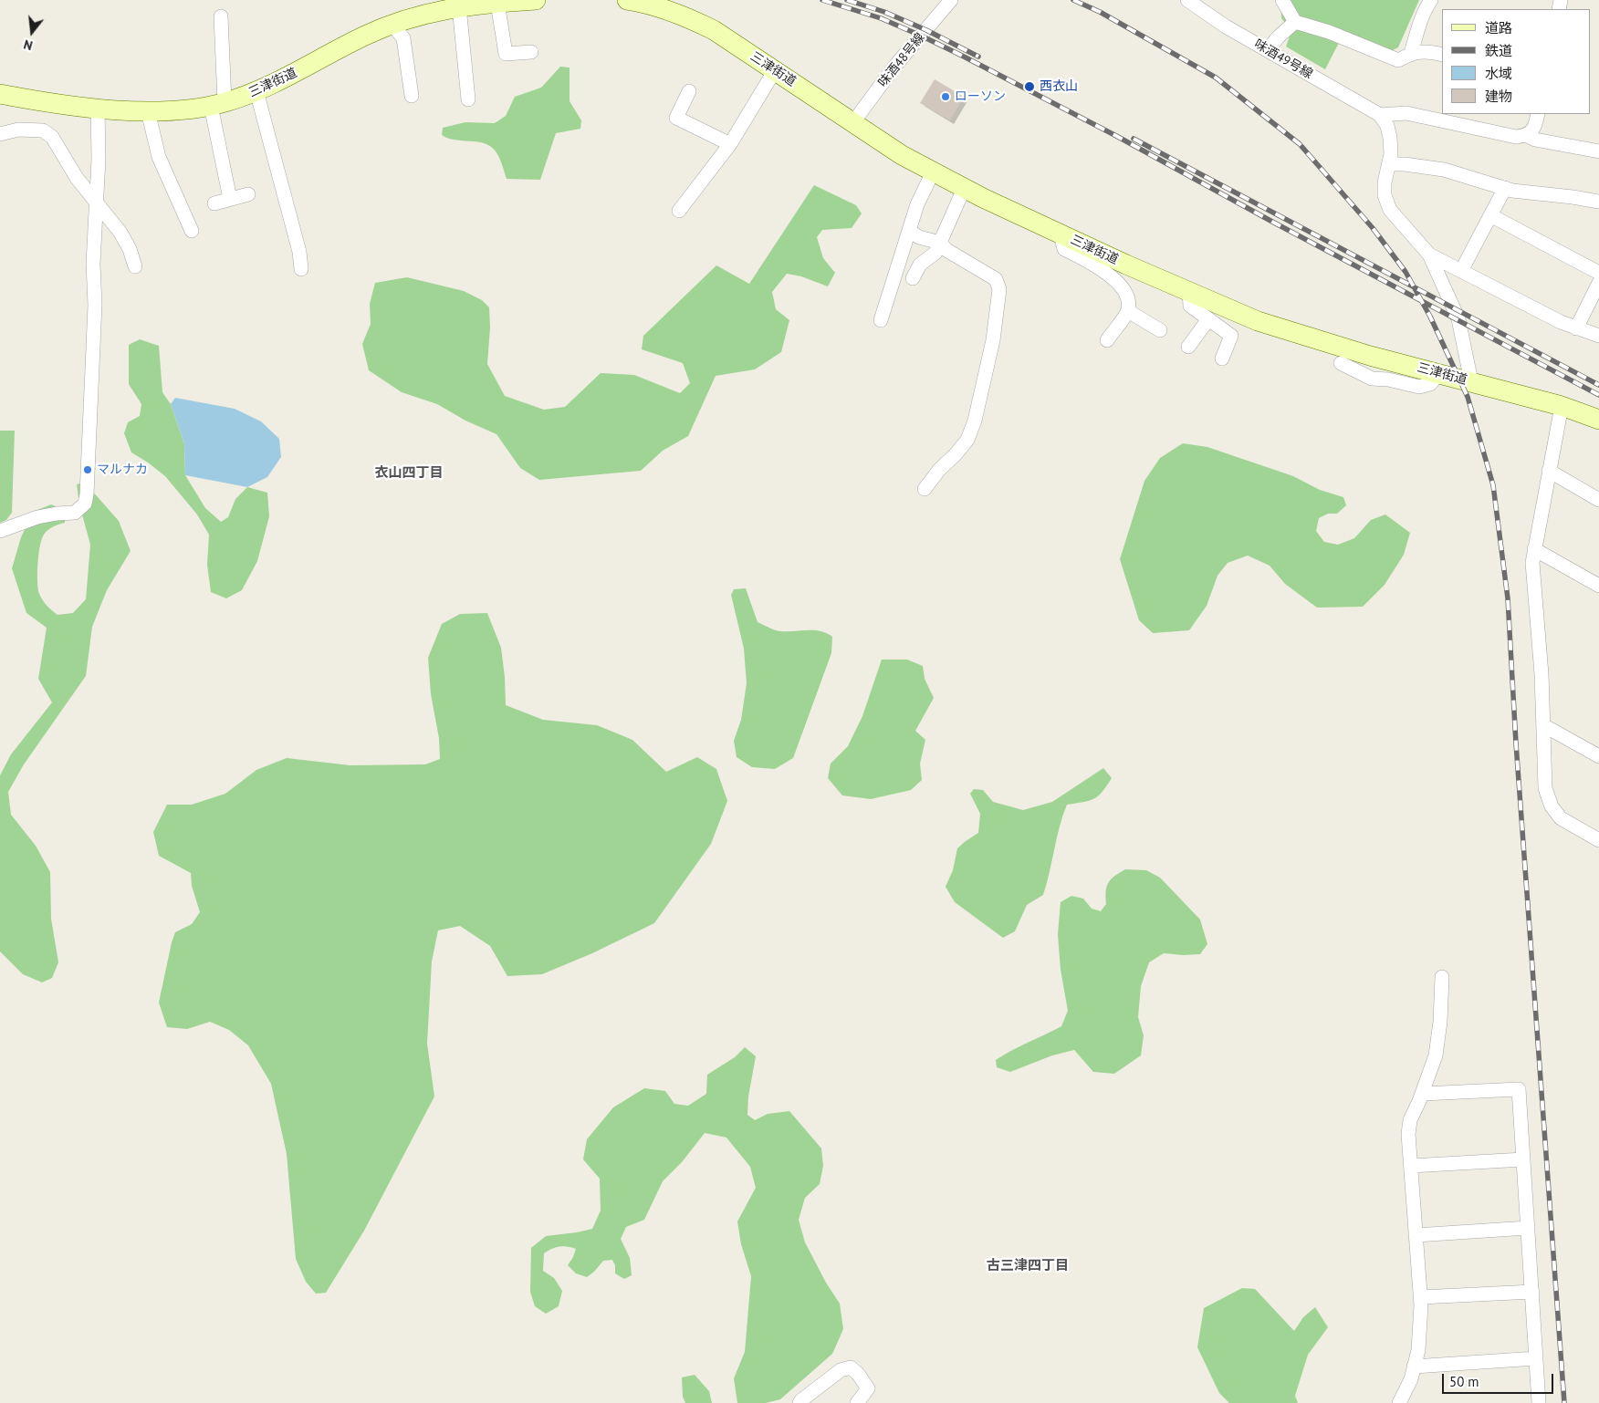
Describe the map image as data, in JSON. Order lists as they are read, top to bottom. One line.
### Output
{"streets":{"street":["味酒49号線","味酒48号線","三津街道"]},"crossings":[["味酒48号線","三津街道"]],"districts":["衣山四丁目","古三津四丁目"],"places":["西衣山","ローソン","マルナカ"],"legend":["道路","鉄道","水域","建物"],"scale_bar":"50 m","north":"bottom"}
